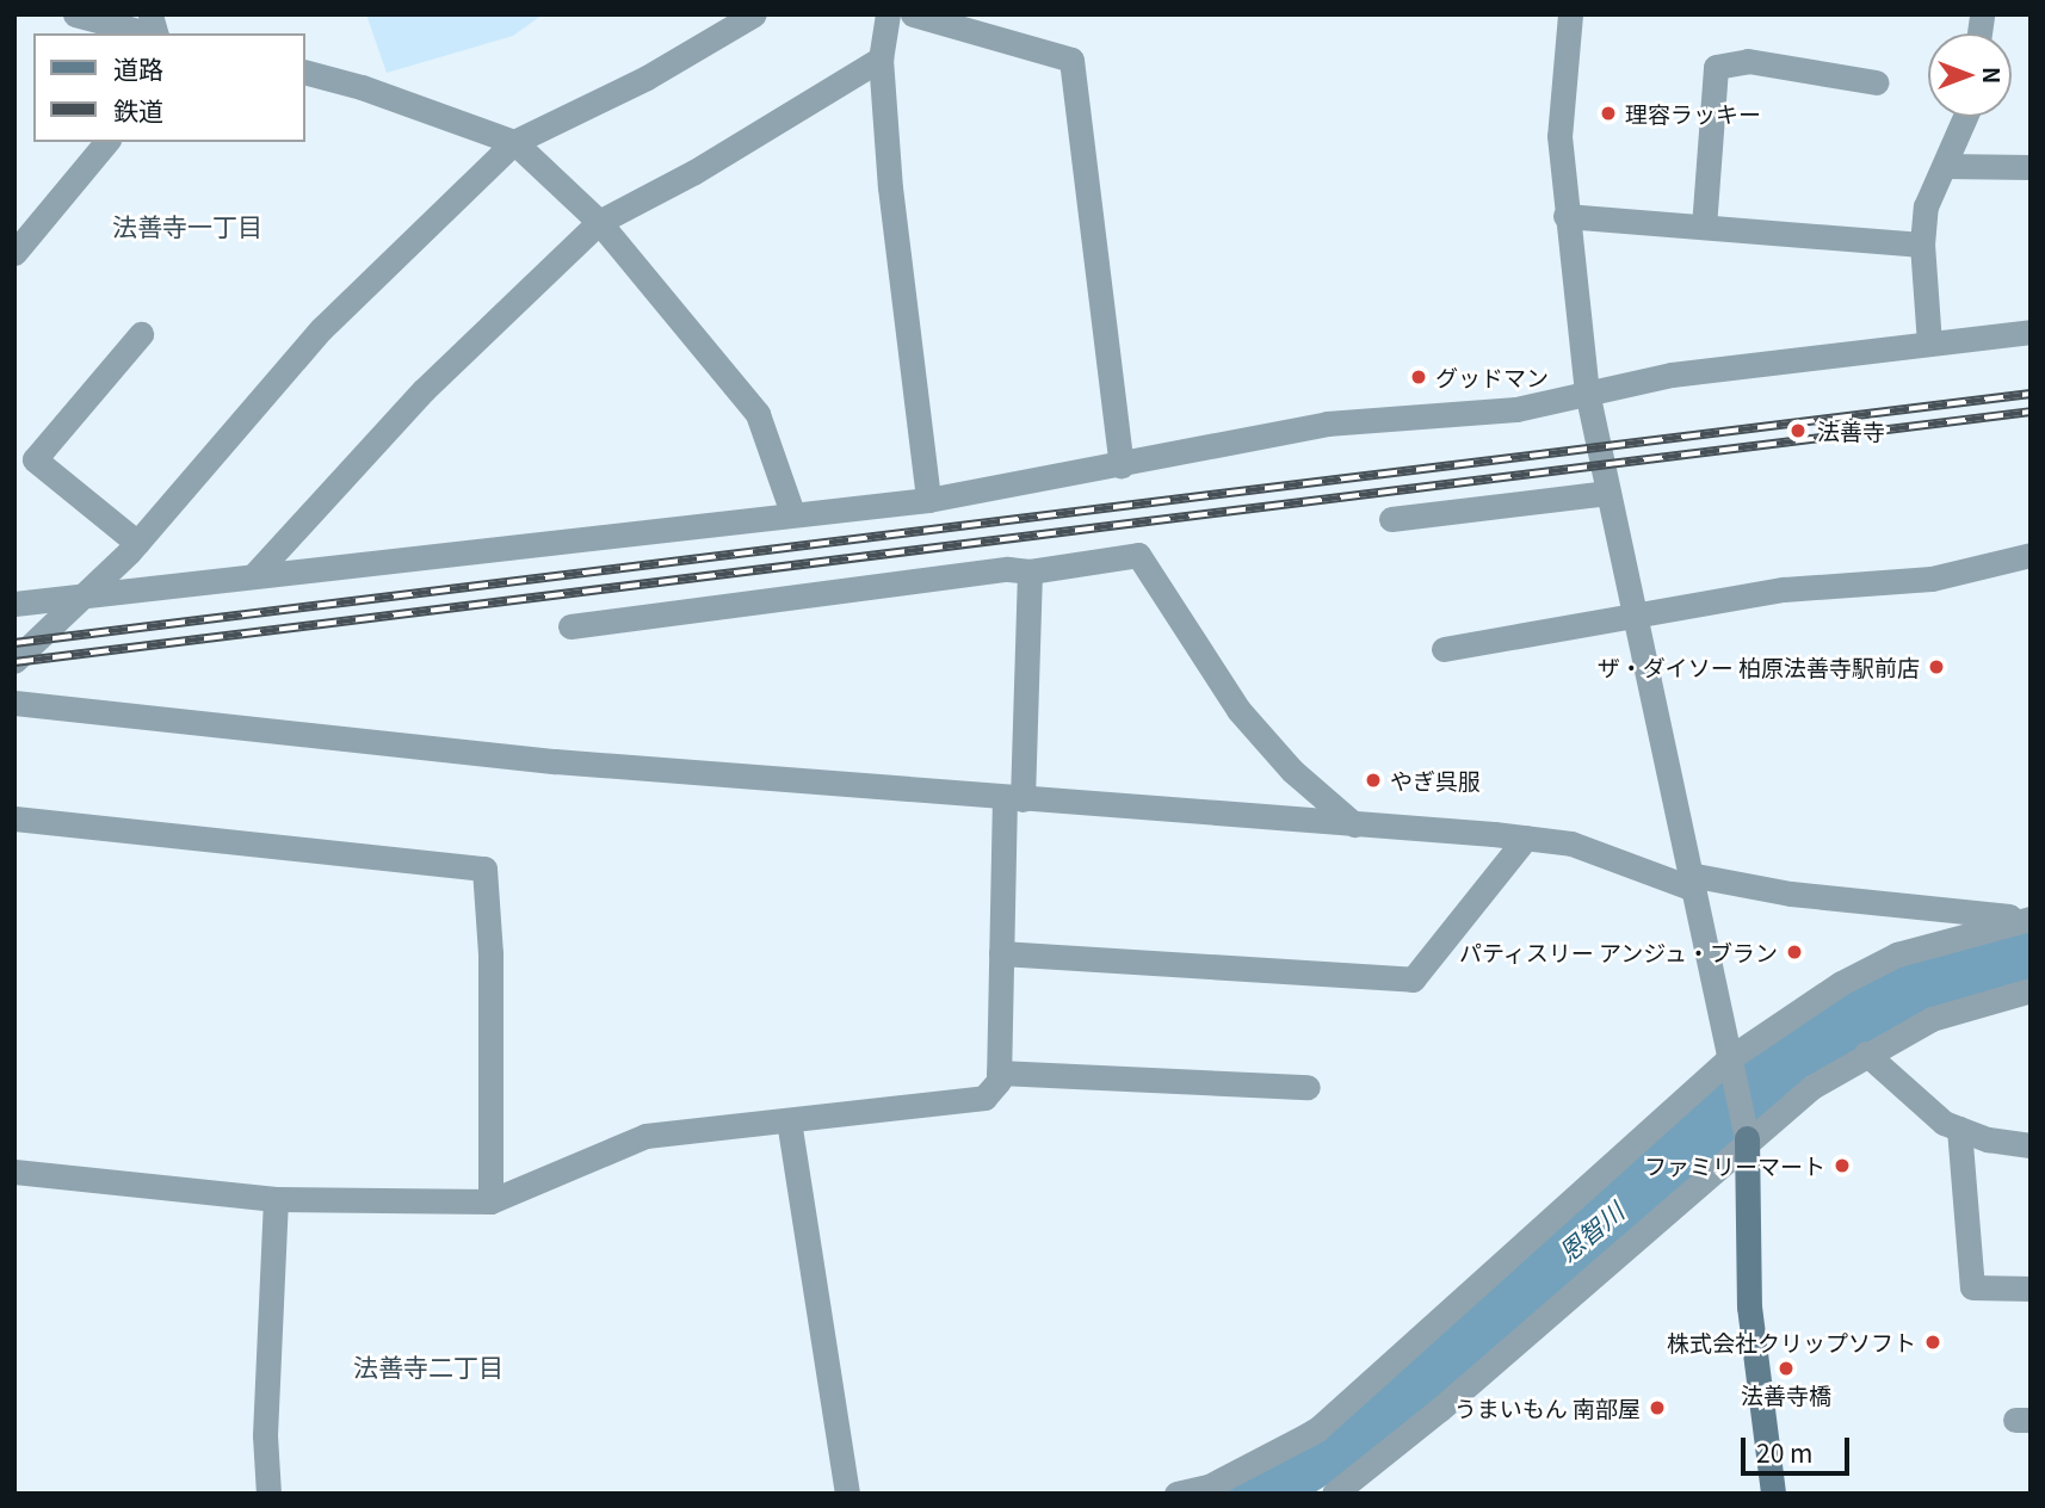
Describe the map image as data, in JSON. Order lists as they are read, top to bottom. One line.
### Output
{"districts":["法善寺一丁目","法善寺二丁目"],"water":["恩智川"],"places":["理容ラッキー","グッドマン","法善寺","ザ・ダイソー 柏原法善寺駅前店","やぎ呉服","パティスリー アンジュ・ブラン","ファミリーマート","株式会社クリップソフト","法善寺橋","うまいもん 南部屋"],"legend":["道路","鉄道"],"scale_bar":"20 m","north":"right"}
